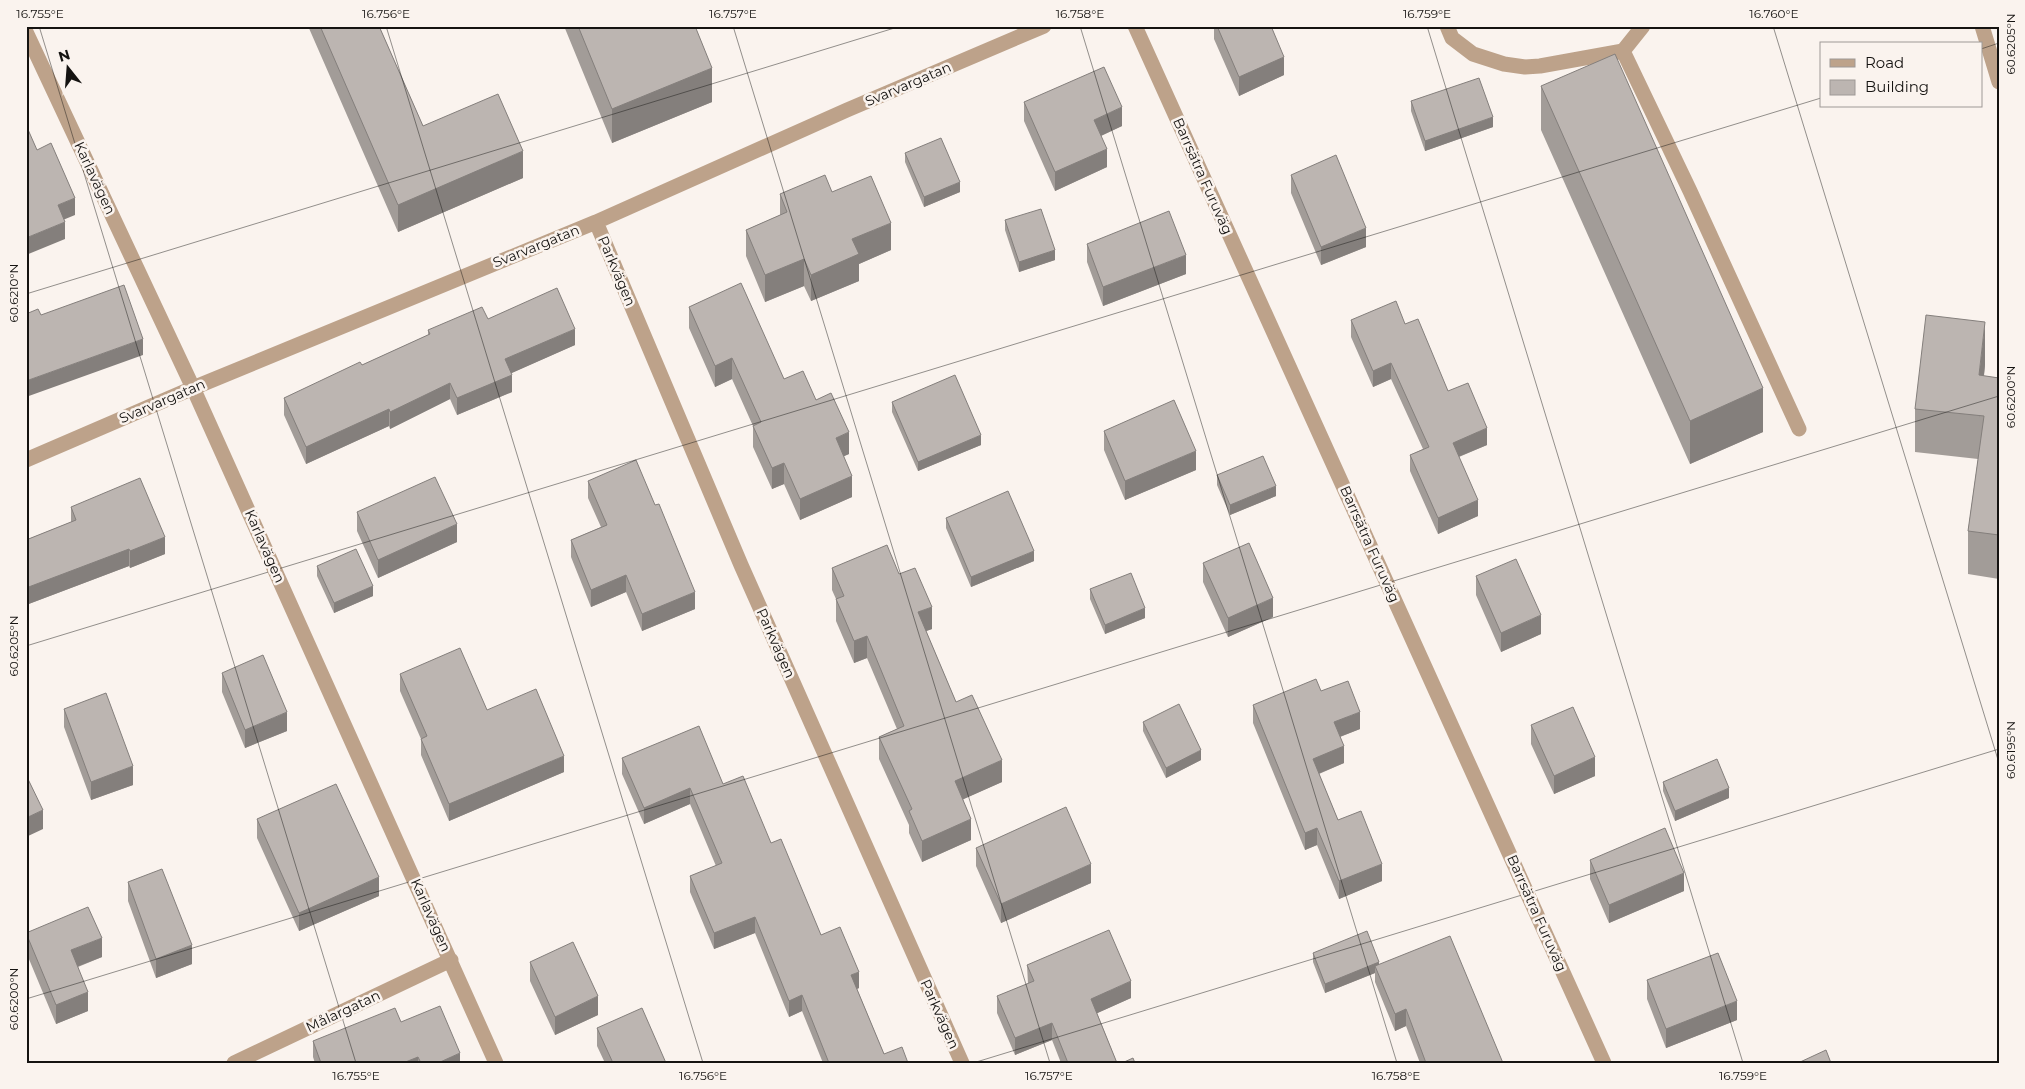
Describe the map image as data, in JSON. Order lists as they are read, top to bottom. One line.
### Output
{"streets":{"street":["Svarvargatan","Barrsätra Furuväg","Karlavägen","Parkvägen","Målargatan"]},"crossings":[["Svarvargatan","Karlavägen"],["Svarvargatan","Parkvägen"],["Karlavägen","Målargatan"]],"legend":["Road","Building"],"north":"top","coordinates":["16.755°E","16.756°E","16.757°E","16.758°E","16.759°E","16.760°E","60.6205°N","60.6210°N","60.6200°N","60.6195°N"]}
